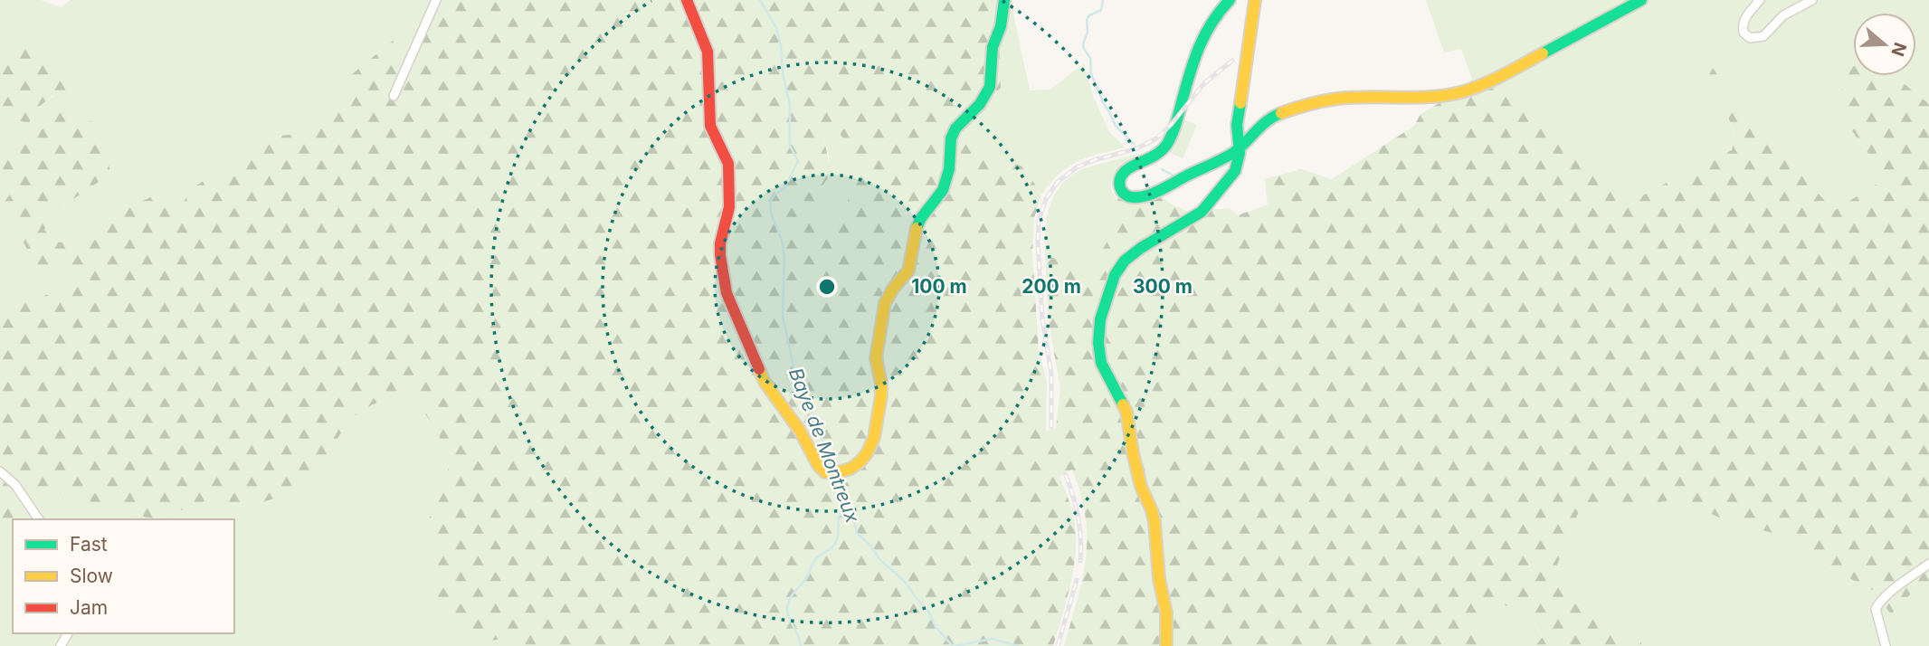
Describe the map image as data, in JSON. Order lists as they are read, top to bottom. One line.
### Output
{"water":["Baye de Montreux"],"legend":["Fast","Slow","Jam"],"north":"right","rings":["100 m","200 m","300 m"]}
